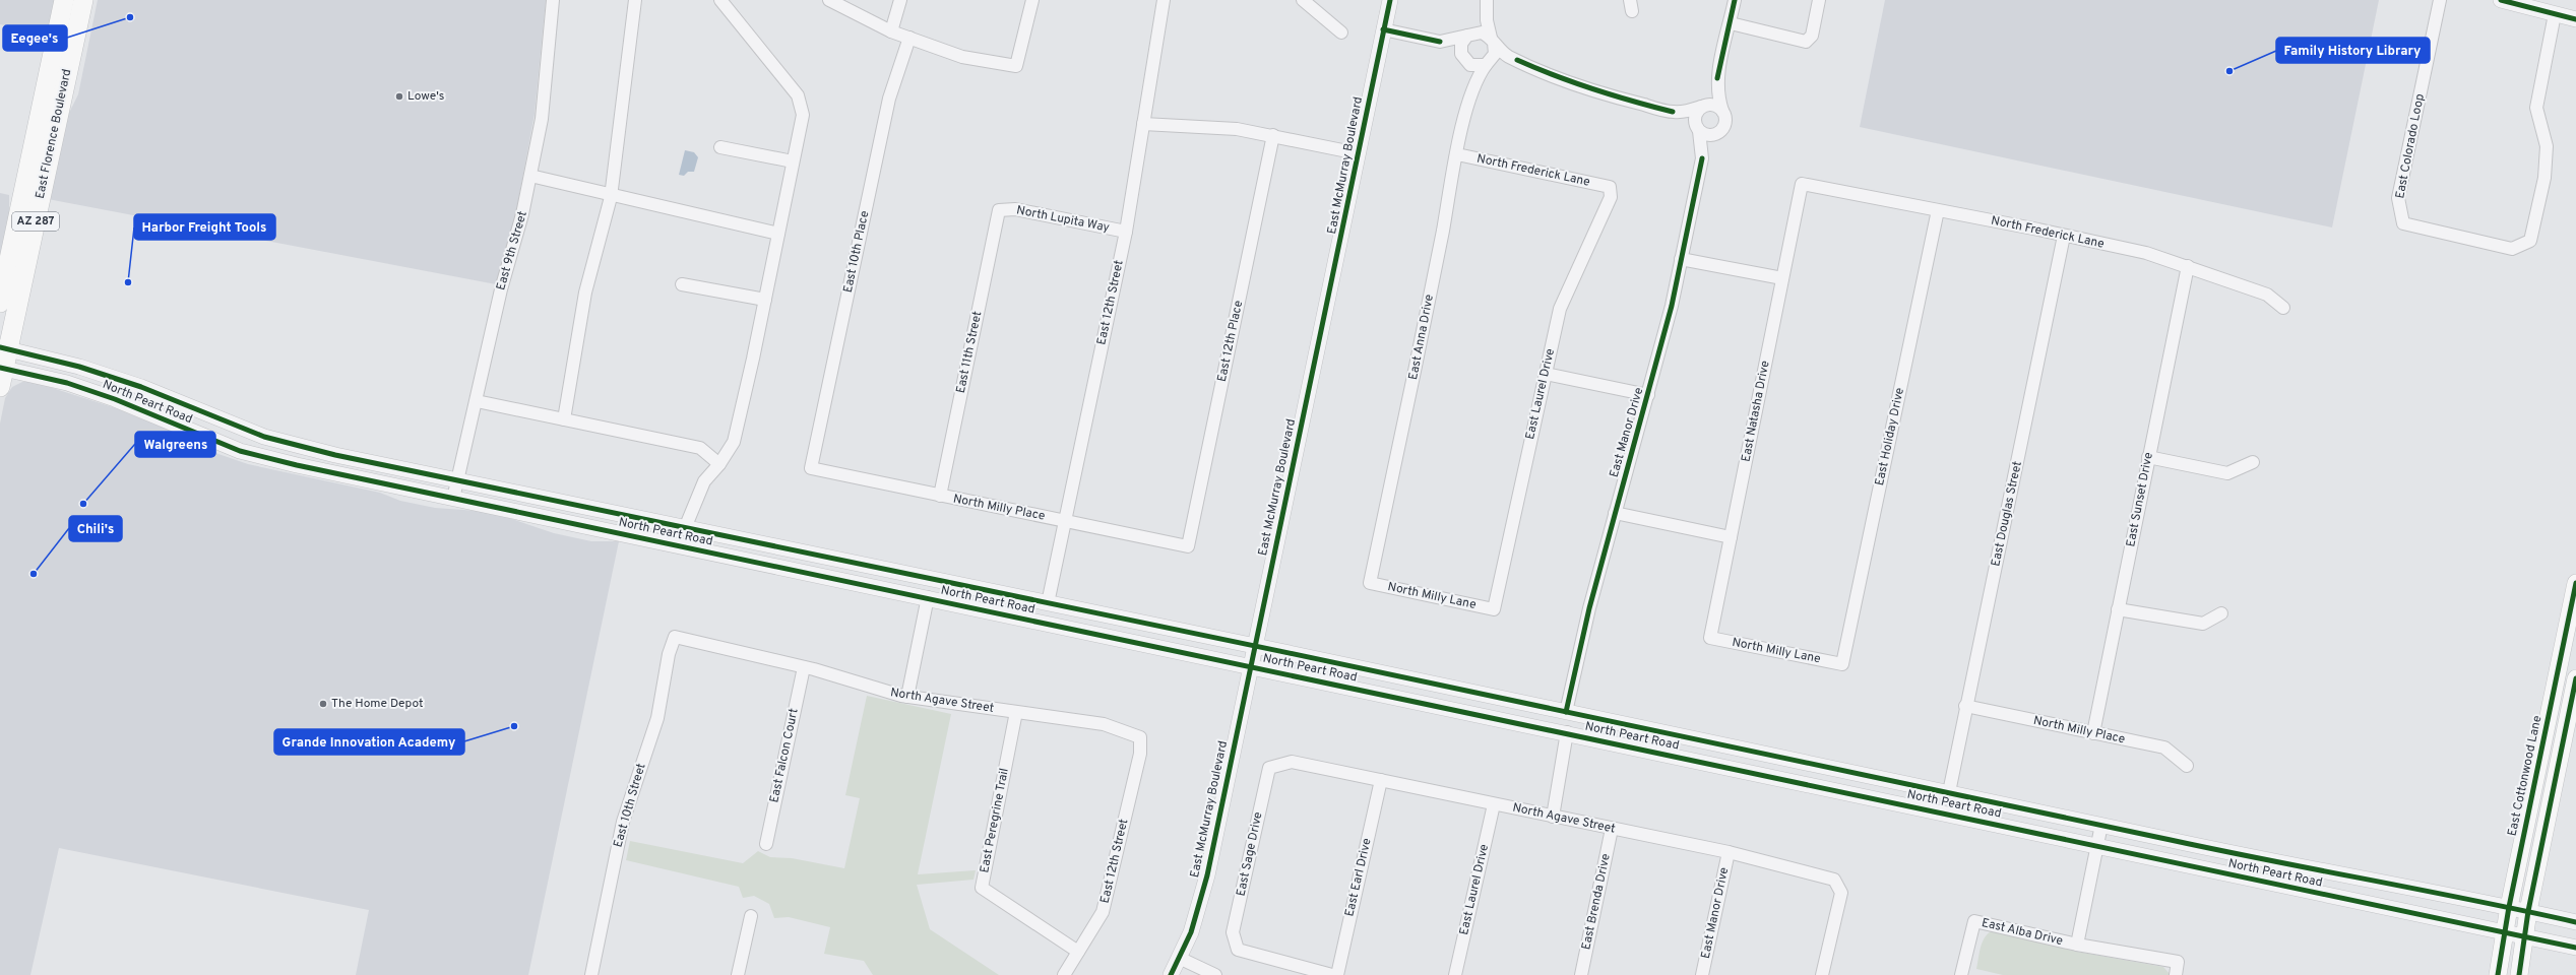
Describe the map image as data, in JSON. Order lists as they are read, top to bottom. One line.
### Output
{"streets":{"main road":["East Florence Boulevard","AZ 287","East Cottonwood Lane"],"street":["East Colorado Loop","East McMurray Boulevard","North Frederick Lane","North Lupita Way","East 9th Street","East 10th Place","East 12th Street","East Anna Drive","East 12th Place","East 11th Street","East Laurel Drive","North Peart Road","East Natasha Drive","East Manor Drive","East Holiday Drive","East Sunset Drive","North Milly Place","East Douglas Street","North Milly Lane","North Agave Street","East Falcon Court","East 10th Street","East Peregrine Trail","East Sage Drive","East Earl Drive","East Brenda Drive","East Alba Drive"]},"crossings":[["East Florence Boulevard","North Peart Road"],["East McMurray Boulevard","North Peart Road"],["North Frederick Lane","East Anna Drive"],["North Frederick Lane","East Laurel Drive"],["North Frederick Lane","East Natasha Drive"],["North Frederick Lane","East Holiday Drive"],["North Frederick Lane","East Sunset Drive"],["North Frederick Lane","East Douglas Street"],["North Lupita Way","East 12th Street"],["North Lupita Way","East 11th Street"],["East 9th Street","North Peart Road"],["East 10th Place","North Milly Place"],["East 12th Street","North Peart Road"],["East 12th Street","North Milly Place"],["East 12th Street","North Agave Street"],["East 12th Street","East Peregrine Trail"],["East Anna Drive","North Milly Lane"],["East 12th Place","North Milly Place"],["East 11th Street","North Milly Place"],["East Laurel Drive","North Milly Lane"],["East Laurel Drive","North Agave Street"],["North Peart Road","East Manor Drive"],["North Peart Road","East Douglas Street"],["North Peart Road","East Cottonwood Lane"],["East Natasha Drive","North Milly Lane"],["East Manor Drive","North Agave Street"],["East Holiday Drive","North Milly Lane"],["East Sunset Drive","North Milly Place"],["North Milly Place","East Douglas Street"],["North Agave Street","East Falcon Court"],["North Agave Street","East 10th Street"],["North Agave Street","East Peregrine Trail"],["North Agave Street","East Sage Drive"],["North Agave Street","East Earl Drive"],["North Agave Street","East Brenda Drive"]],"places":["Eegee's","Family History Library","Lowe's","Harbor Freight Tools","Walgreens","Chili's","The Home Depot","Grande Innovation Academy"]}
